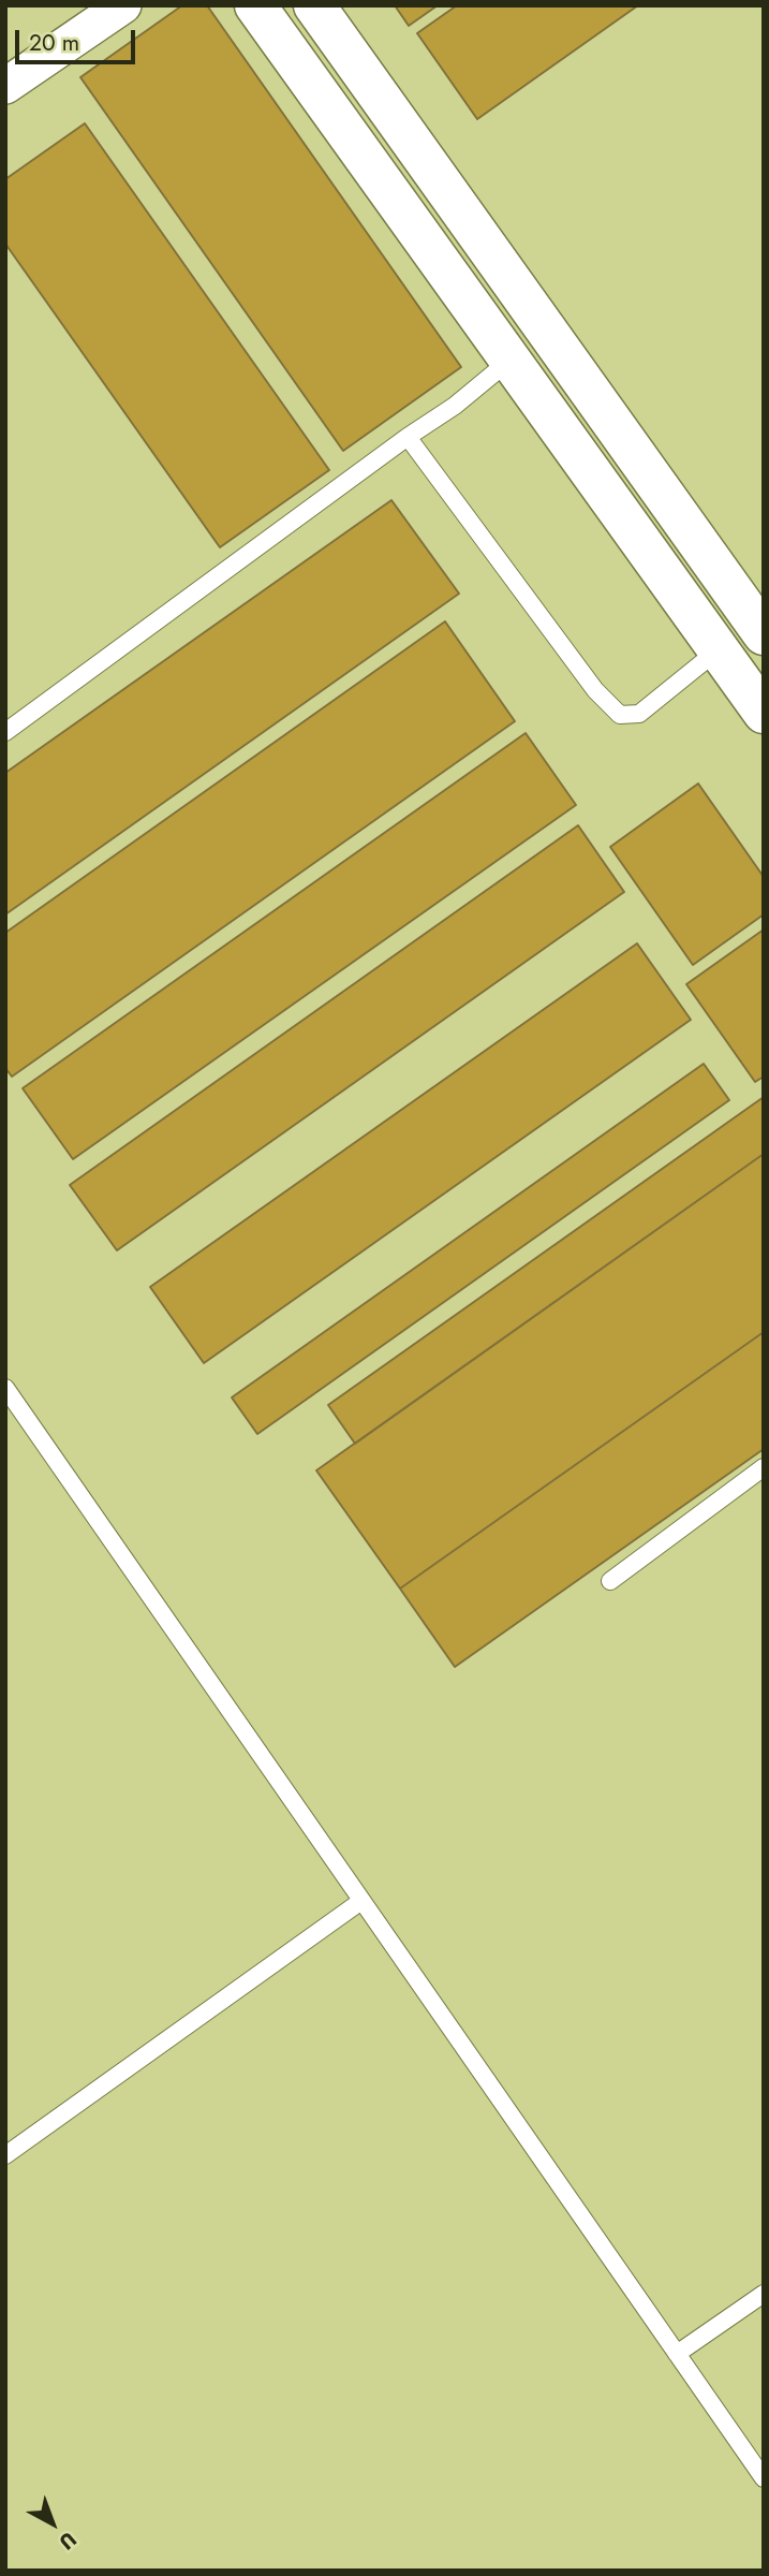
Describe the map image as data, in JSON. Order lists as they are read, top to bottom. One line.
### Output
{"scale_bar":"20 m","north":"bottom right"}
